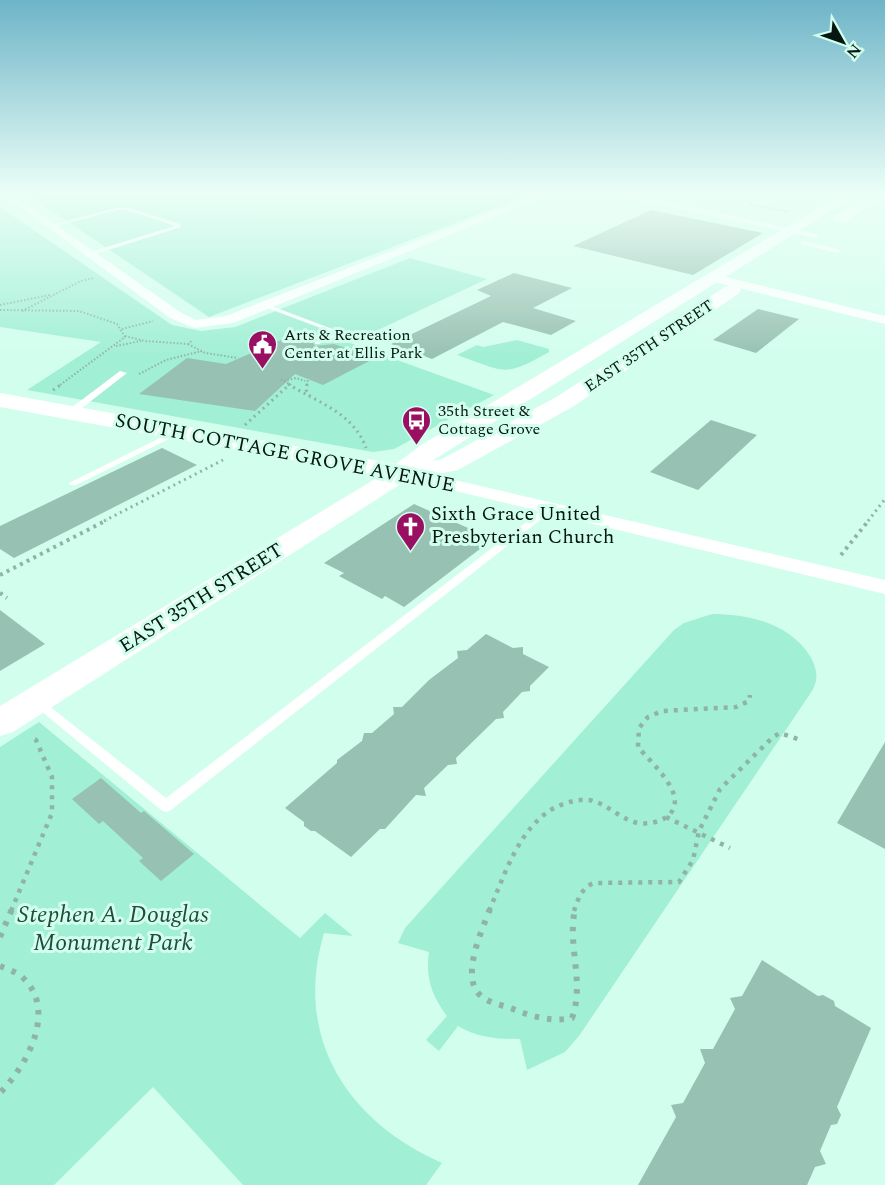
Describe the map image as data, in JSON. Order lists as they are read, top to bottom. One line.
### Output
{"streets":{"main road":["EAST 35TH STREET","SOUTH COTTAGE GROVE AVENUE"]},"crossings":[["EAST 35TH STREET","SOUTH COTTAGE GROVE AVENUE"]],"parks":["Stephen A. Douglas Monument Park"],"places":{"public building":["Arts & Recreation Center at Ellis Park"],"bus stop":["35th Street & Cottage Grove"],"church":["Sixth Grace United Presbyterian Church"]},"north":"bottom right"}
